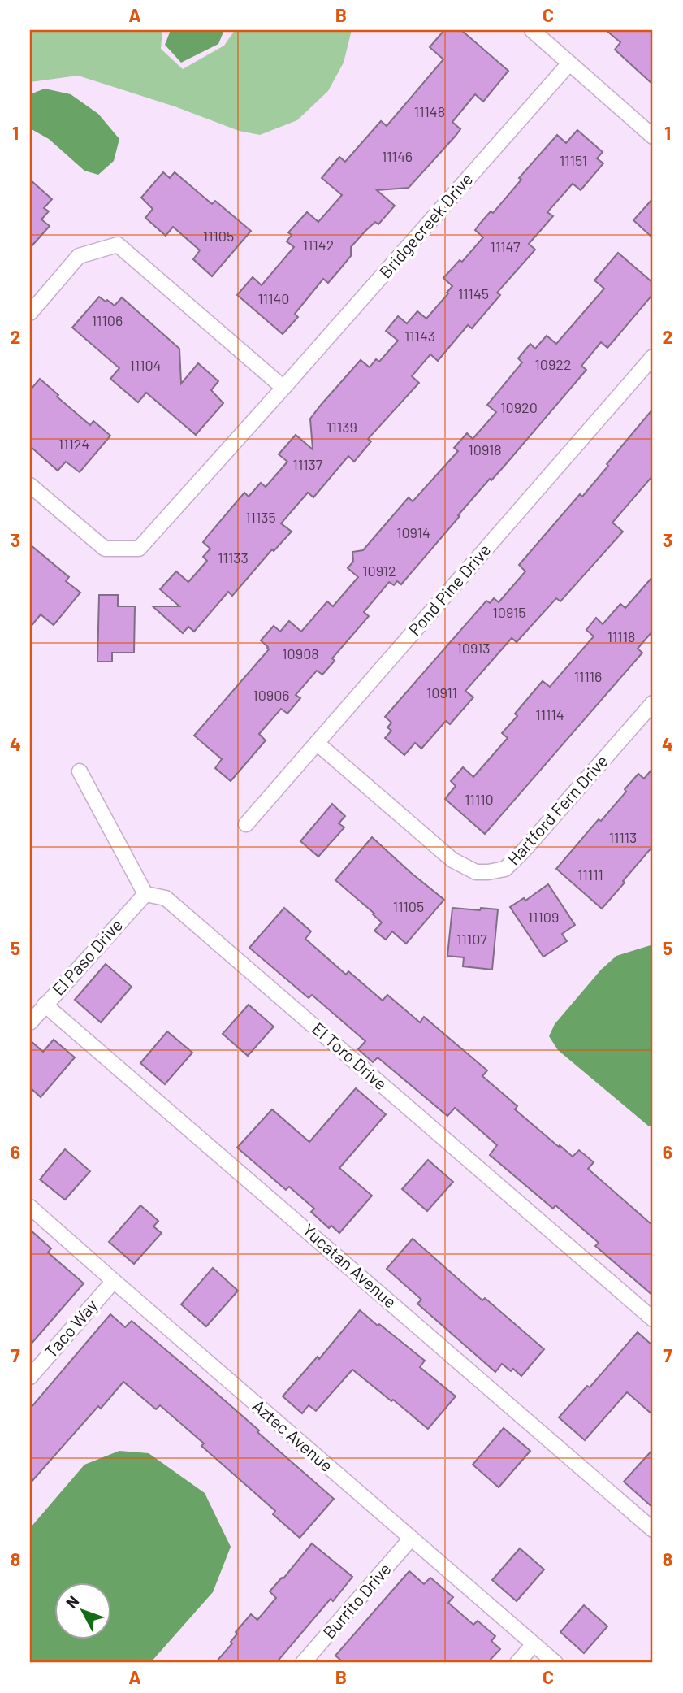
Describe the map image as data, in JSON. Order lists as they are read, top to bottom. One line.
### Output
{"streets":{"street":["Bridgecreek Drive","Pond Pine Drive","Hartford Fern Drive","El Paso Drive","El Toro Drive","Yucatan Avenue","Taco Way","Aztec Avenue","Burrito Drive"]},"crossings":[["Pond Pine Drive","Hartford Fern Drive"],["El Paso Drive","El Toro Drive"],["El Paso Drive","Yucatan Avenue"],["Taco Way","Aztec Avenue"],["Aztec Avenue","Burrito Drive"]],"house_numbers":["11148","11146","11151","11105","11142","11147","11145","11140","11106","11143","10922","11104","10920","11139","11124","10918","11137","11135","10914","11133","10912","10915","11118","10913","10908","11116","10911","10906","11114","11110","11113","11111","11105","11109","11107"],"north":"top left","grid":{"columns":["A","B","C"],"rows":["1","2","3","4","5","6","7","8"]}}
